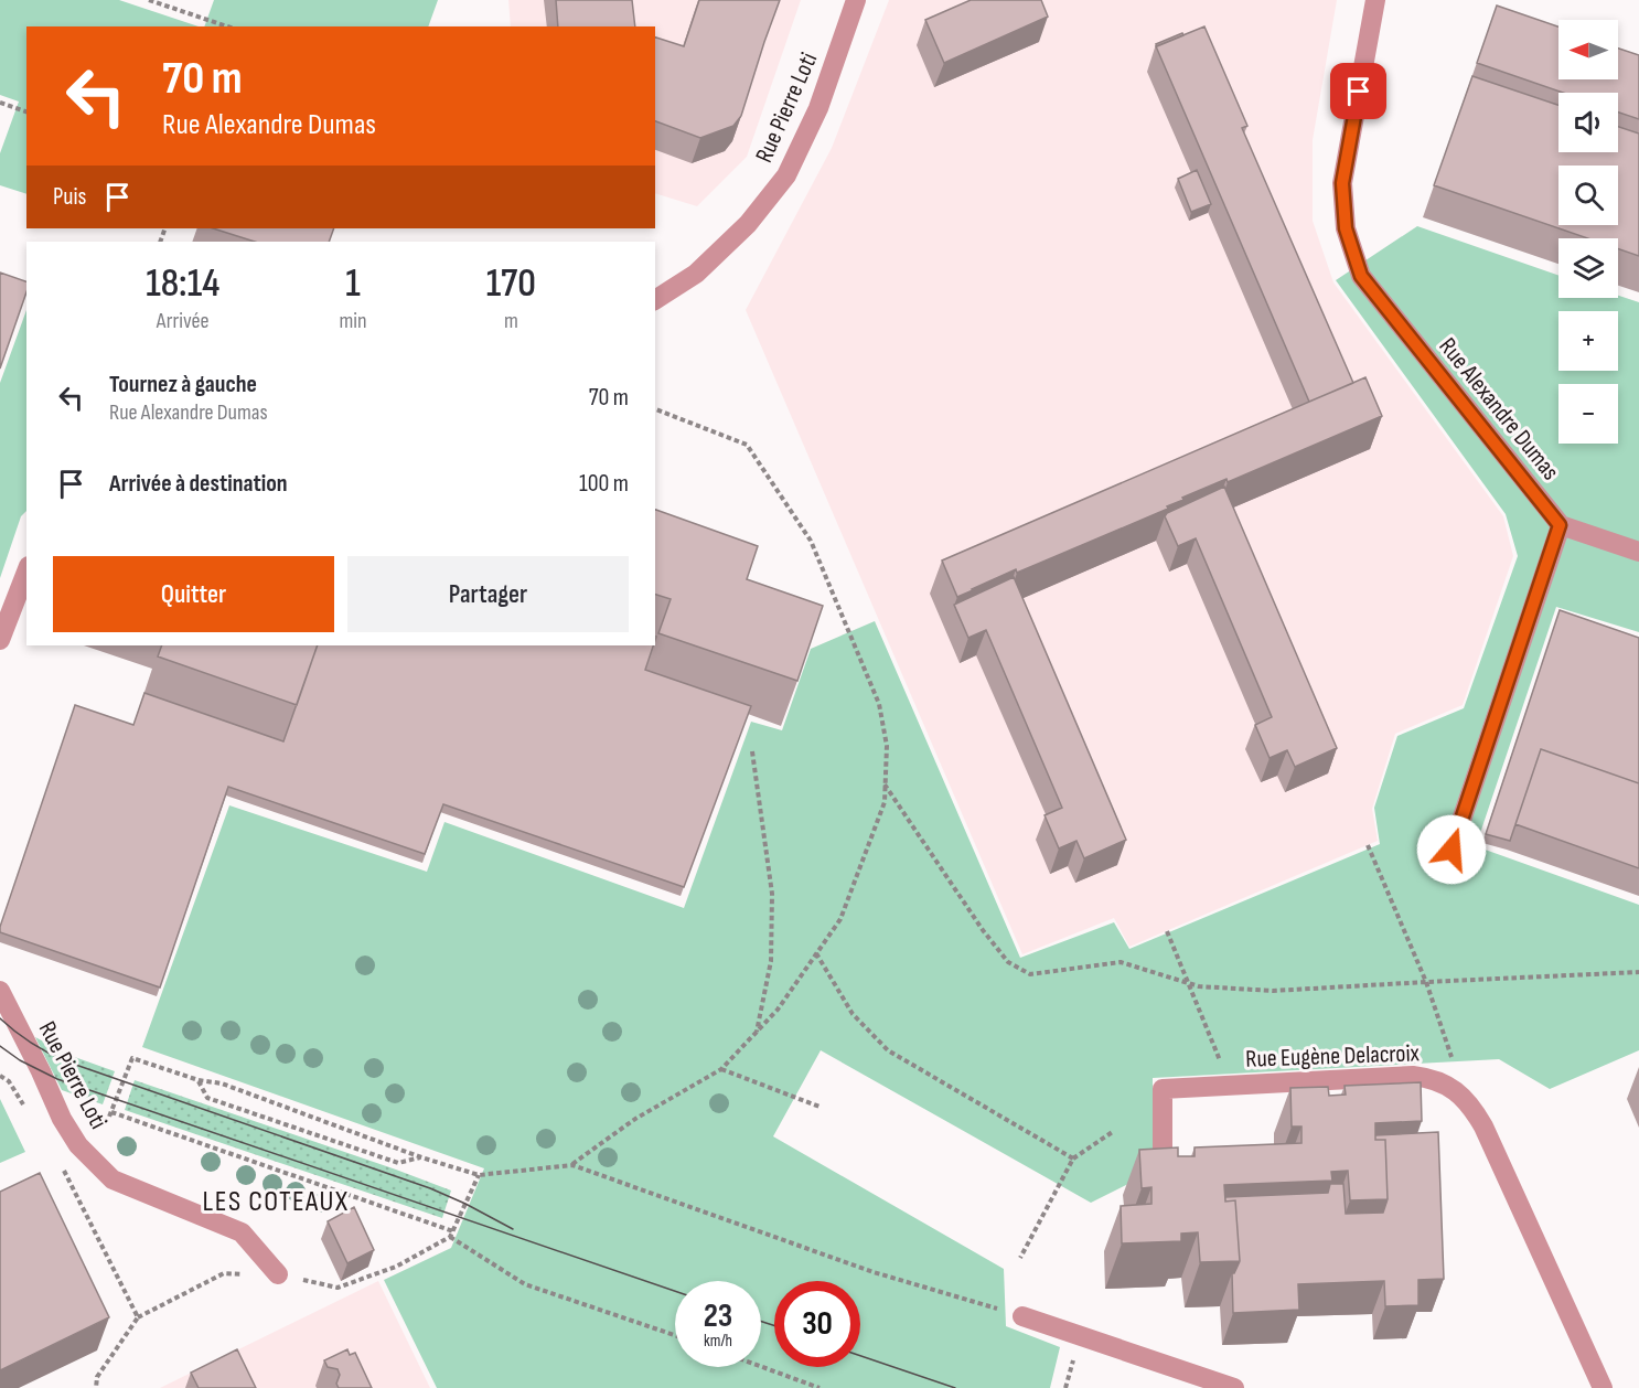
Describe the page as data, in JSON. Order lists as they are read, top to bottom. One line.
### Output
{"streets":{"street":["Rue Pierre Loti","Rue Alexandre Dumas","Rue Eugène Delacroix"]},"districts":["LES COTEAUX"],"north":"left","page":{"map_buttons":["+","−"],"turn":["70 m","Rue Alexandre Dumas"],"then":"Puis","eta":["18:14","Arrivée","1","min","170","m"],"list":[{"name":"Tournez à gauche","note":"Rue Alexandre Dumas","value":"70 m"},{"name":"Arrivée à destination","value":"100 m"}],"buttons":["Quitter","Partager"],"speed":"23 km/h","limit":"30"}}
